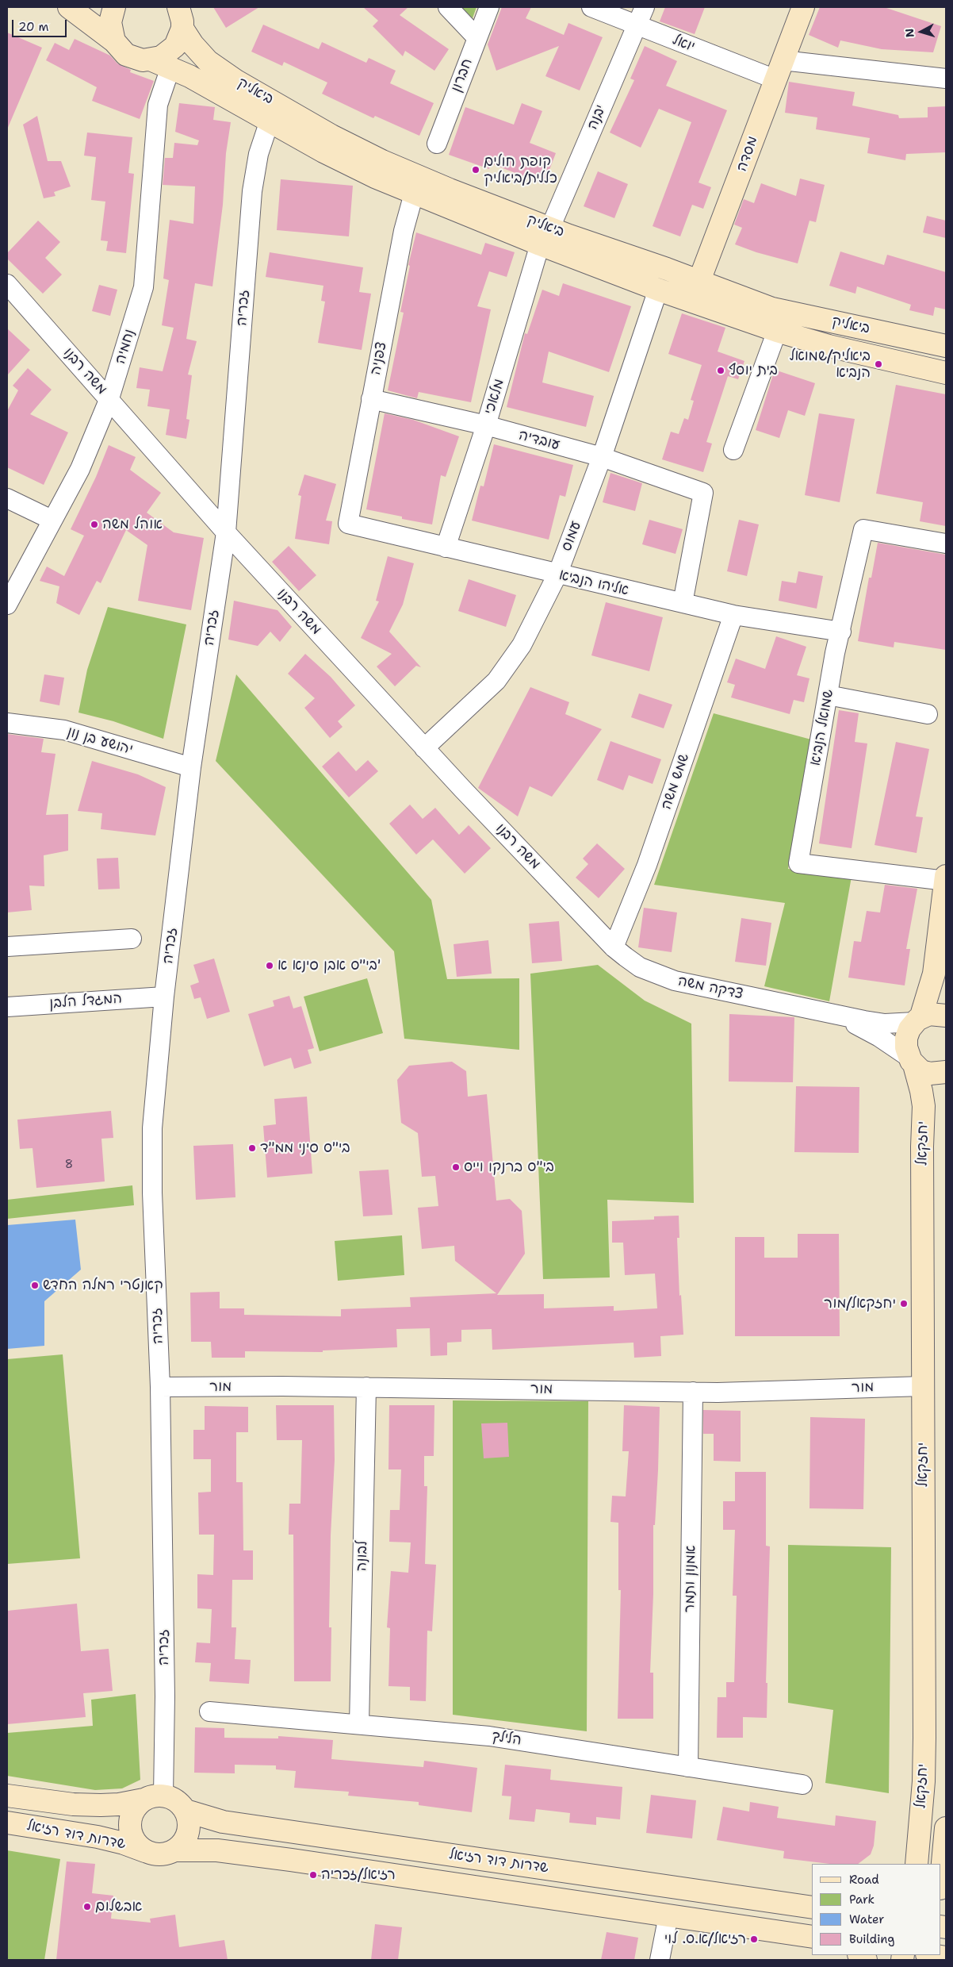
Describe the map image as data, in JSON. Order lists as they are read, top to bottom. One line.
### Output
{"streets":{"street":["יואל","חברון","ביאליק","יבנה","מסדה","זכריה","נחמיה","צפניה","משה רבנו","מלאכי","עובדיה","עמוס","אליהו הנביא","שמואל הנביא","יהושע בן נון","שמש משה","צדקה משה","המגדל הלבן","יחזקאל","מור","לבונה","אמנון ותמר","הלילך","שדרות דוד רזיאל"]},"crossings":[["יואל","יבנה"],["יואל","מסדה"],["ביאליק","יבנה"],["ביאליק","מסדה"],["ביאליק","זכריה"],["ביאליק","נחמיה"],["ביאליק","צפניה"],["ביאליק","מלאכי"],["ביאליק","עמוס"],["יבנה","מלאכי"],["זכריה","משה רבנו"],["זכריה","יהושע בן נון"],["זכריה","המגדל הלבן"],["זכריה","מור"],["זכריה","שדרות דוד רזיאל"],["נחמיה","משה רבנו"],["צפניה","עובדיה"],["צפניה","אליהו הנביא"],["משה רבנו","עמוס"],["משה רבנו","צדקה משה"],["מלאכי","עובדיה"],["מלאכי","אליהו הנביא"],["עובדיה","עמוס"],["עובדיה","אליהו הנביא"],["עמוס","אליהו הנביא"],["אליהו הנביא","שמואל הנביא"],["אליהו הנביא","שמש משה"],["שמש משה","צדקה משה"],["צדקה משה","יחזקאל"],["יחזקאל","מור"],["מור","לבונה"],["מור","אמנון ותמר"],["לבונה","הלילך"],["אמנון ותמר","הלילך"]],"places":["קופת חולים כללית/ביאליק","ביאליק/שמואל הנביא","בית יוסף","אוהל משה","בי\"ס אבן סינא א'","בי\"ס סיני ממ\"ד","בי\"ס ברנקו וייס","קאנטרי רמלה החדש","יחזקאל/מור","רזיאל/זכריה","אבשלום","רזיאל/א.ס. לוי"],"house_numbers":["8"],"legend":["Road","Park","Water","Building"],"scale_bar":"20 m","north":"left"}
